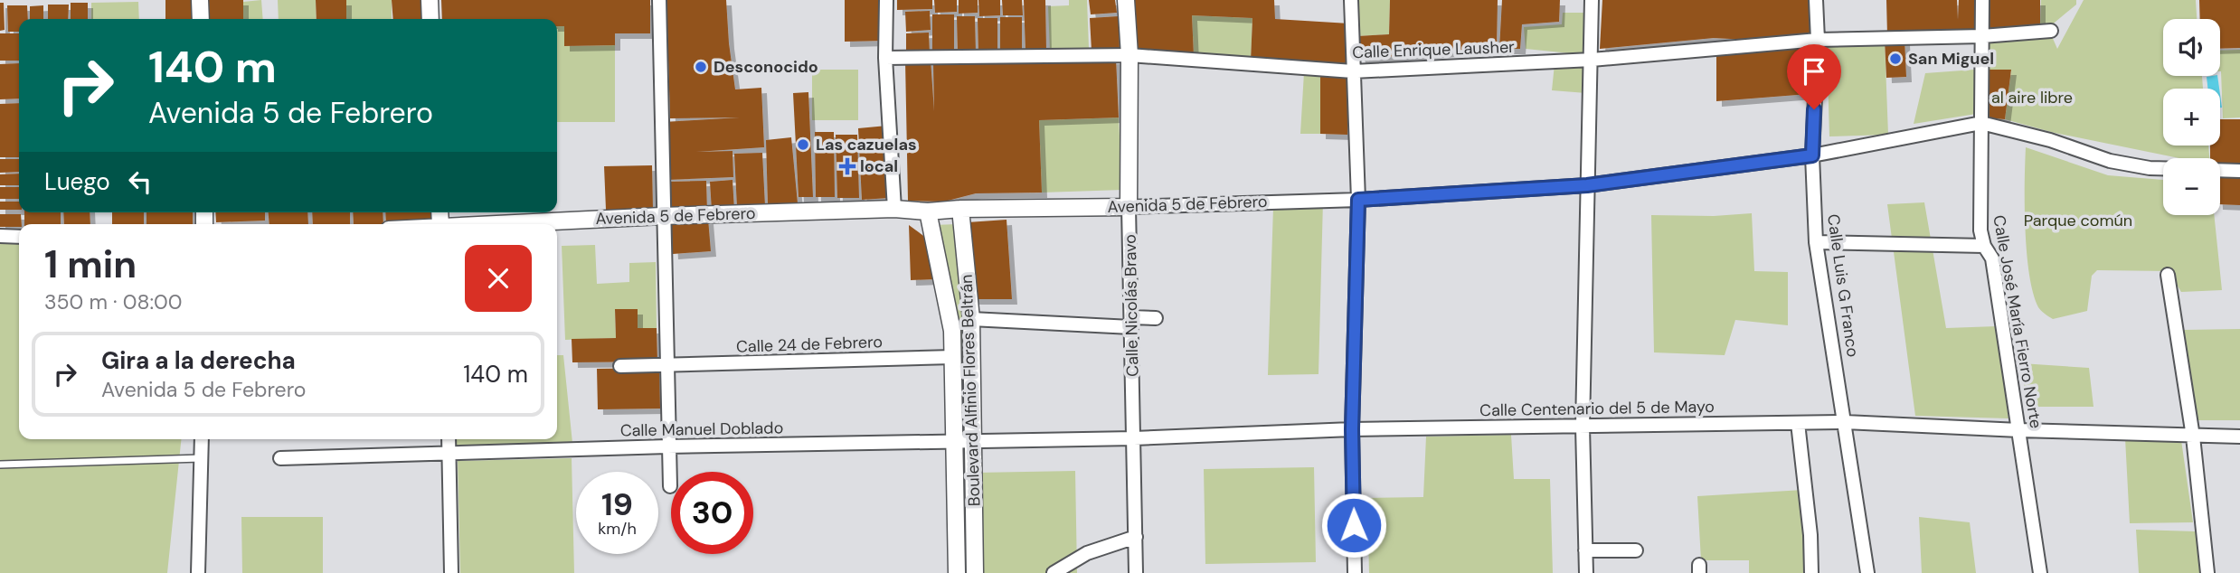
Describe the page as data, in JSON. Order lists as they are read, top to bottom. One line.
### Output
{"streets":{"street":["Calle Enrique Lausher","Avenida 5 de Febrero","Calle Luis G Franco","Calle Nicolás Bravo","Calle José María Fierro Norte","Calle 24 de Febrero","Boulevard Alfinio Flores Beltrán","Calle Centenario del 5 de Mayo","Calle Manuel Doblado"]},"crossings":[["Calle Enrique Lausher","Calle Luis G Franco"],["Calle Enrique Lausher","Calle Nicolás Bravo"],["Calle Enrique Lausher","Calle José María Fierro Norte"],["Avenida 5 de Febrero","Calle Luis G Franco"],["Avenida 5 de Febrero","Calle Nicolás Bravo"],["Avenida 5 de Febrero","Calle José María Fierro Norte"],["Avenida 5 de Febrero","Boulevard Alfinio Flores Beltrán"],["Calle Luis G Franco","Calle Centenario del 5 de Mayo"],["Calle Nicolás Bravo","Calle Centenario del 5 de Mayo"],["Calle José María Fierro Norte","Calle Centenario del 5 de Mayo"],["Calle 24 de Febrero","Boulevard Alfinio Flores Beltrán"],["Boulevard Alfinio Flores Beltrán","Calle Centenario del 5 de Mayo"],["Boulevard Alfinio Flores Beltrán","Calle Manuel Doblado"],["Calle Centenario del 5 de Mayo","Calle Manuel Doblado"]],"parks":["al aire libre","Parque común"],"places":{"other":["San Miguel","Desconocido","Las cazuelas"],"health":["local"]},"page":{"map_buttons":["+","−"],"turn":["140 m","Avenida 5 de Febrero"],"then":"Luego","heading":["1 min","350 m · 08:00"],"list":[{"name":"Gira a la derecha","note":"Avenida 5 de Febrero","value":"140 m"}],"speed":"19 km/h","limit":"30"}}
